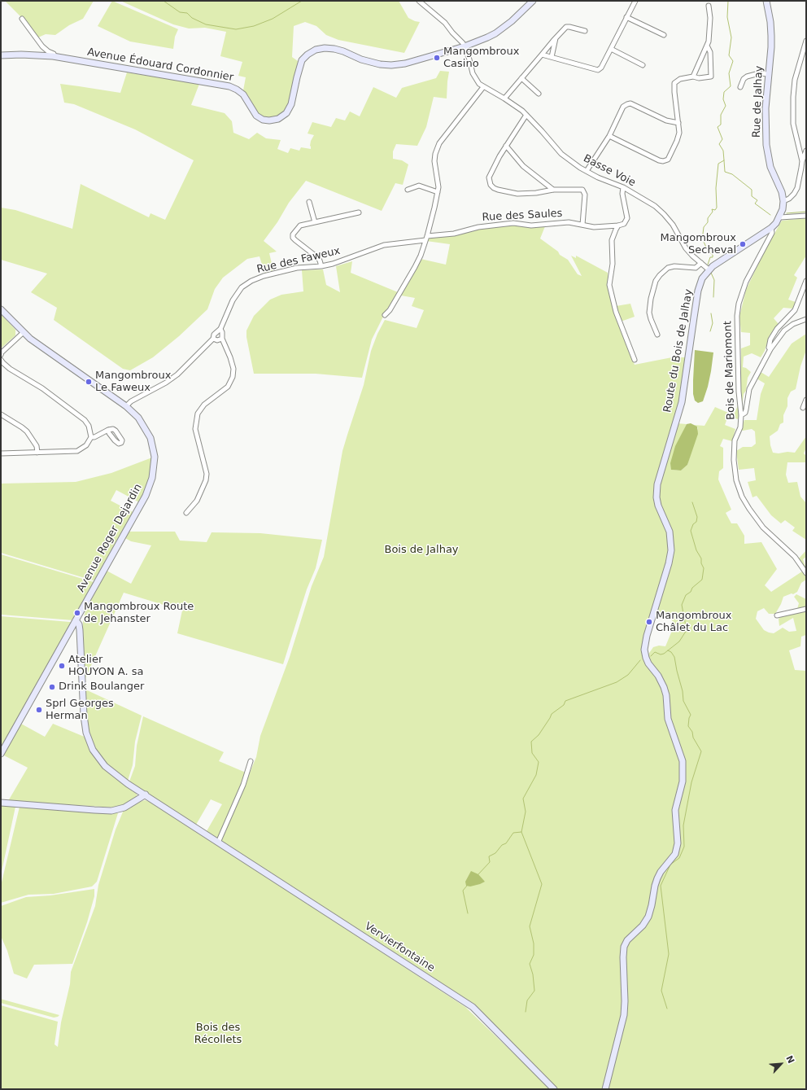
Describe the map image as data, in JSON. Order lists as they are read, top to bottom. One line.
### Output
{"streets":{"main road":["Avenue Édouard Cordonnier","Rue de Jalhay","Route du Bois de Jalhay","Avenue Roger Dejardin","Vervierfontaine"],"street":["Basse Voie","Rue des Saules","Rue des Faweux","Bois de Mariomont"]},"crossings":[["Avenue Édouard Cordonnier","Basse Voie"],["Basse Voie","Route du Bois de Jalhay"],["Rue des Saules","Rue des Faweux"],["Avenue Roger Dejardin","Vervierfontaine"]],"parks":["Bois de Jalhay","Bois des Récollets"],"places":["Mangombroux Casino","Mangombroux Secheval","Mangombroux Le Faweux","Mangombroux Route de Jehanster","Mangombroux Châlet du Lac","Atelier HOUYON A. sa","Drink Boulanger","Sprl Georges Herman"],"north":"top right"}
